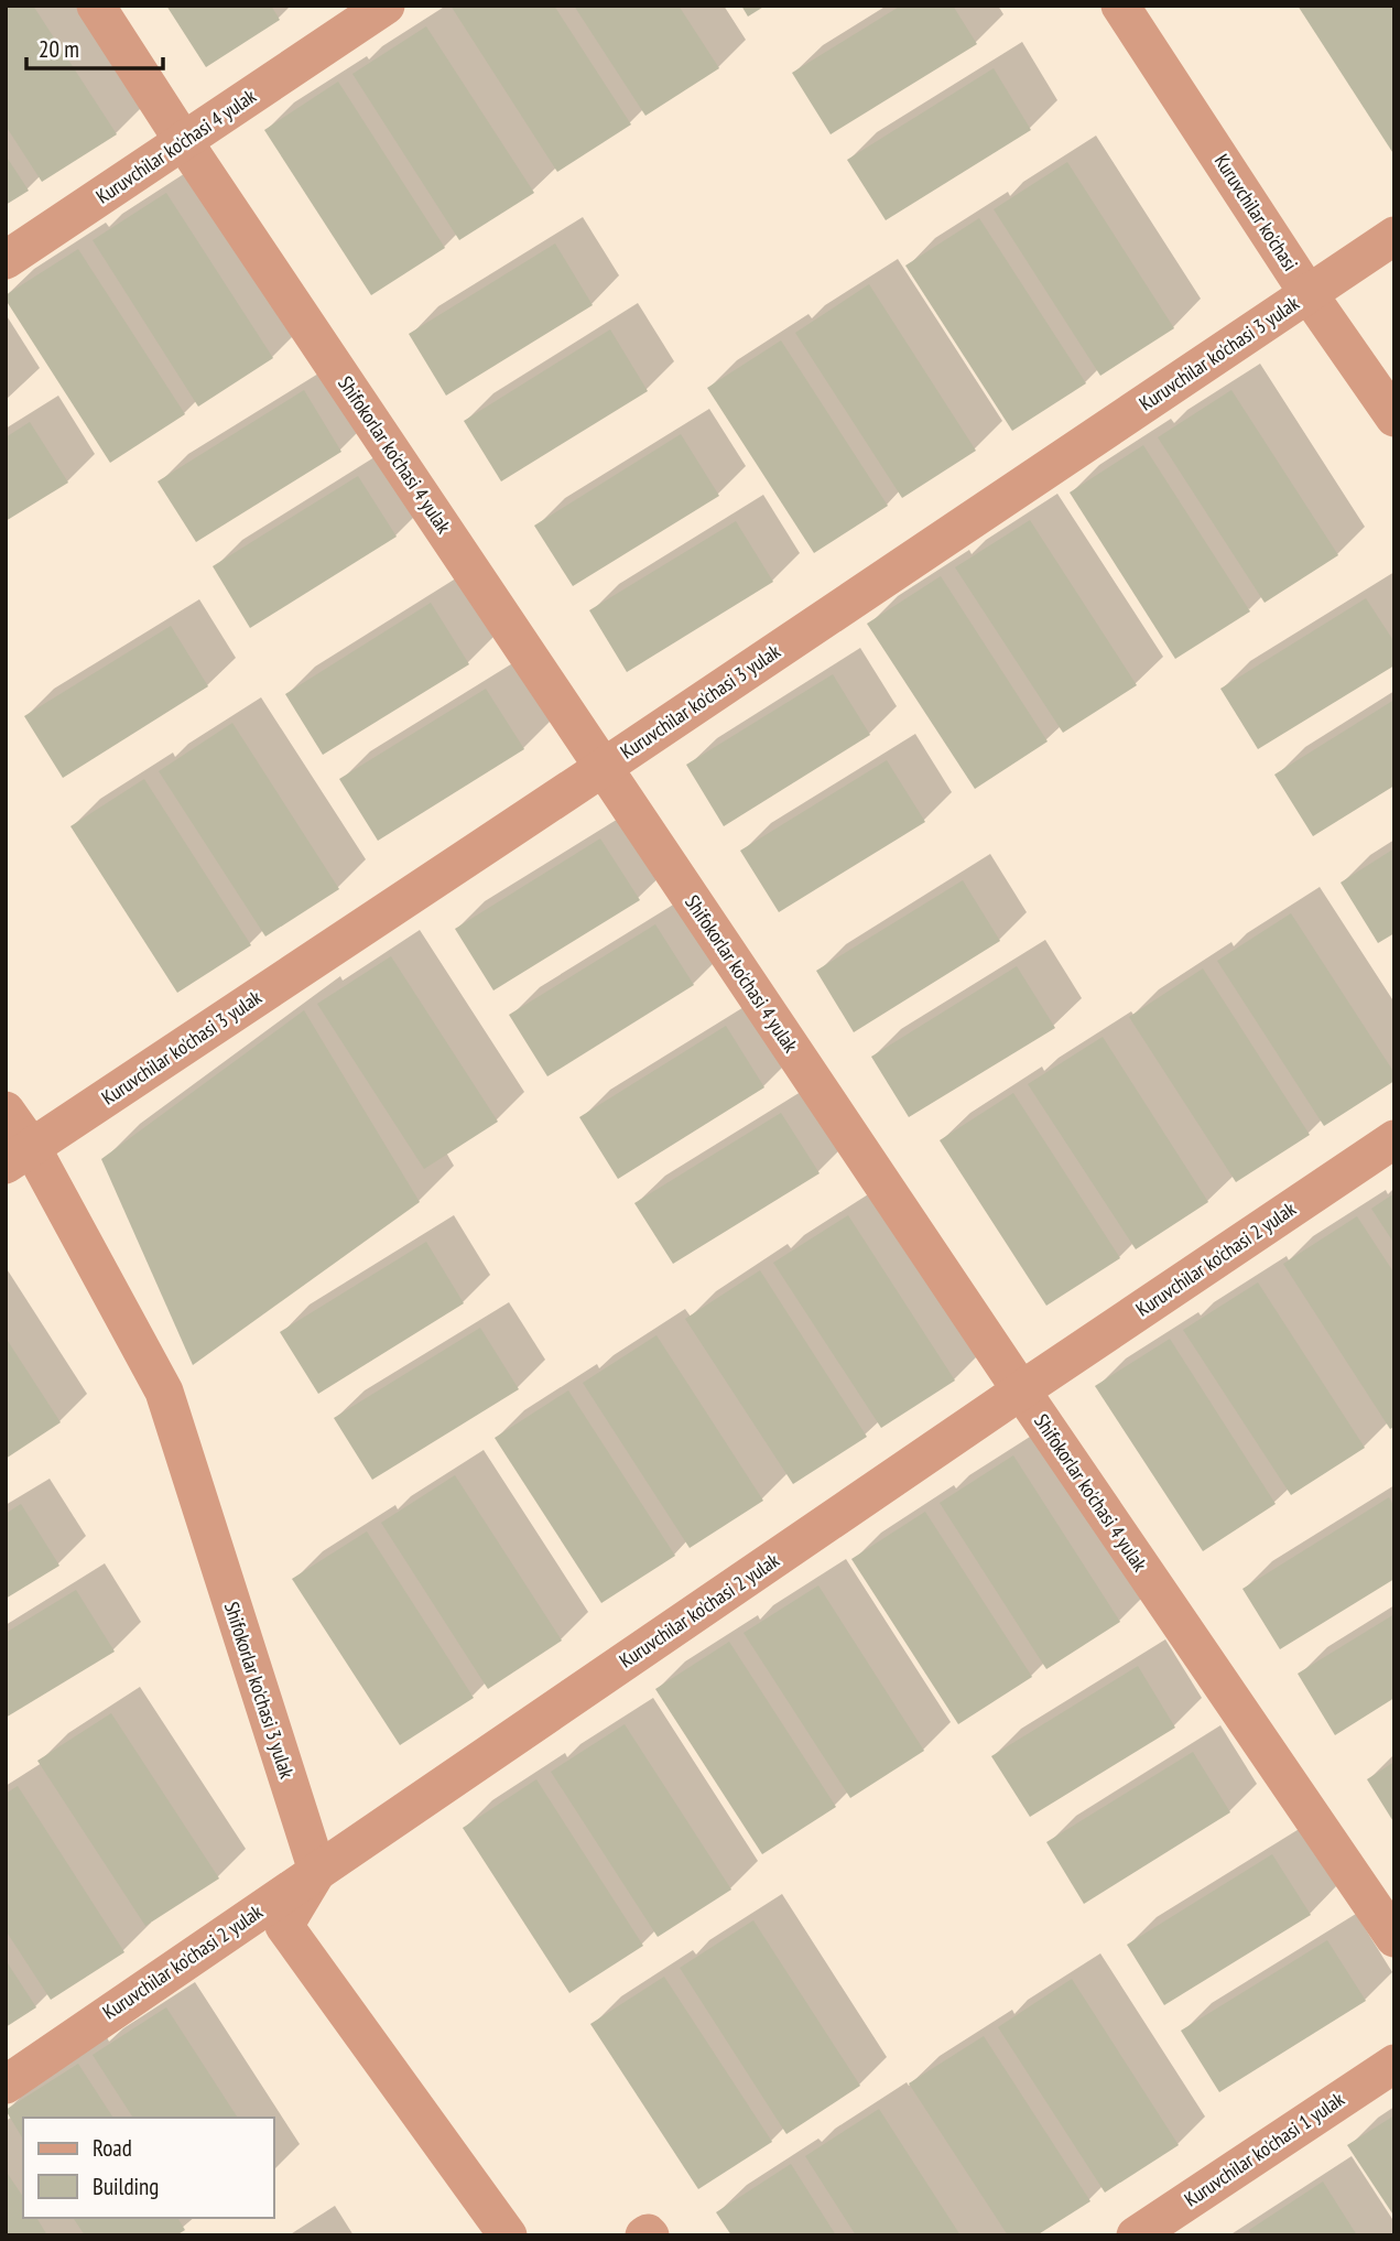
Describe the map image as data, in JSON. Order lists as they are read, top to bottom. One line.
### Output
{"streets":{"street":["Kuruvchilar ko'chasi 4 yulak","Kuruvchilar ko'chasi","Kuruvchilar ko'chasi 3 yulak","Shifokorlar ko'chasi 4 yulak","Kuruvchilar ko'chasi 2 yulak","Shifokorlar ko'chasi 3 yulak","Kuruvchilar ko'chasi 1 yulak"]},"crossings":[["Kuruvchilar ko'chasi 4 yulak","Shifokorlar ko'chasi 4 yulak"],["Kuruvchilar ko'chasi","Kuruvchilar ko'chasi 3 yulak"],["Kuruvchilar ko'chasi 3 yulak","Shifokorlar ko'chasi 4 yulak"],["Kuruvchilar ko'chasi 3 yulak","Shifokorlar ko'chasi 3 yulak"],["Shifokorlar ko'chasi 4 yulak","Kuruvchilar ko'chasi 2 yulak"],["Kuruvchilar ko'chasi 2 yulak","Shifokorlar ko'chasi 3 yulak"]],"legend":["Road","Building"],"scale_bar":"20 m"}
